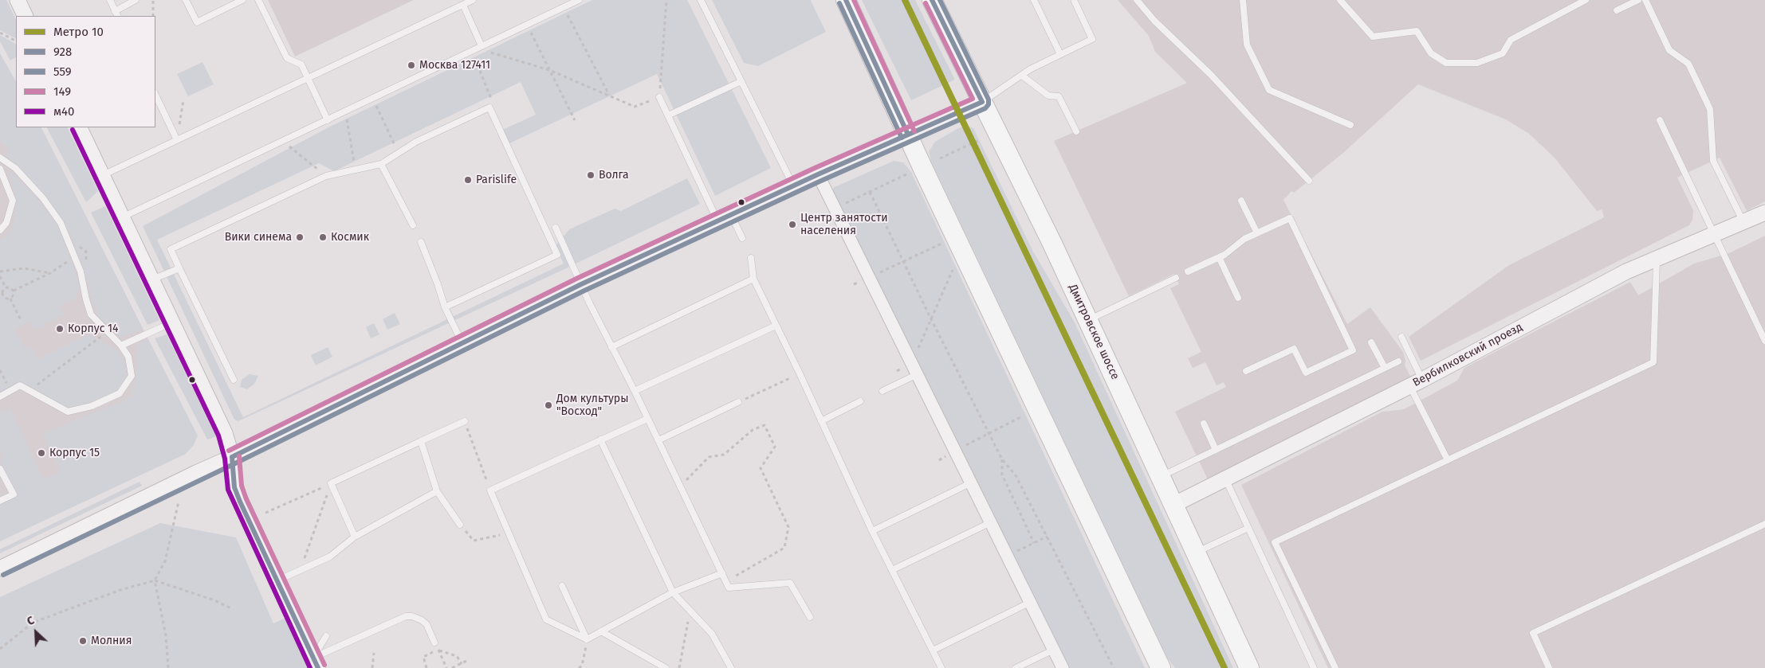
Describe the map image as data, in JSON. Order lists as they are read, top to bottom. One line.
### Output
{"streets":{"main road":["Дмитровское шоссе"],"street":["Вербилковский проезд"]},"crossings":[["Дмитровское шоссе","Вербилковский проезд"]],"places":["Москва 127411","Волга","Parislife","Центр занятости населения","Вики синема","Космик","Корпус 14","Дом культуры \"Восход\"","Корпус 15","Молния"],"lines":["metro line 10","transit line 928","transit line 559","transit line 149","transit line м40"],"legend":["Метро 10","928","559","149","м40"],"north":"top left"}
